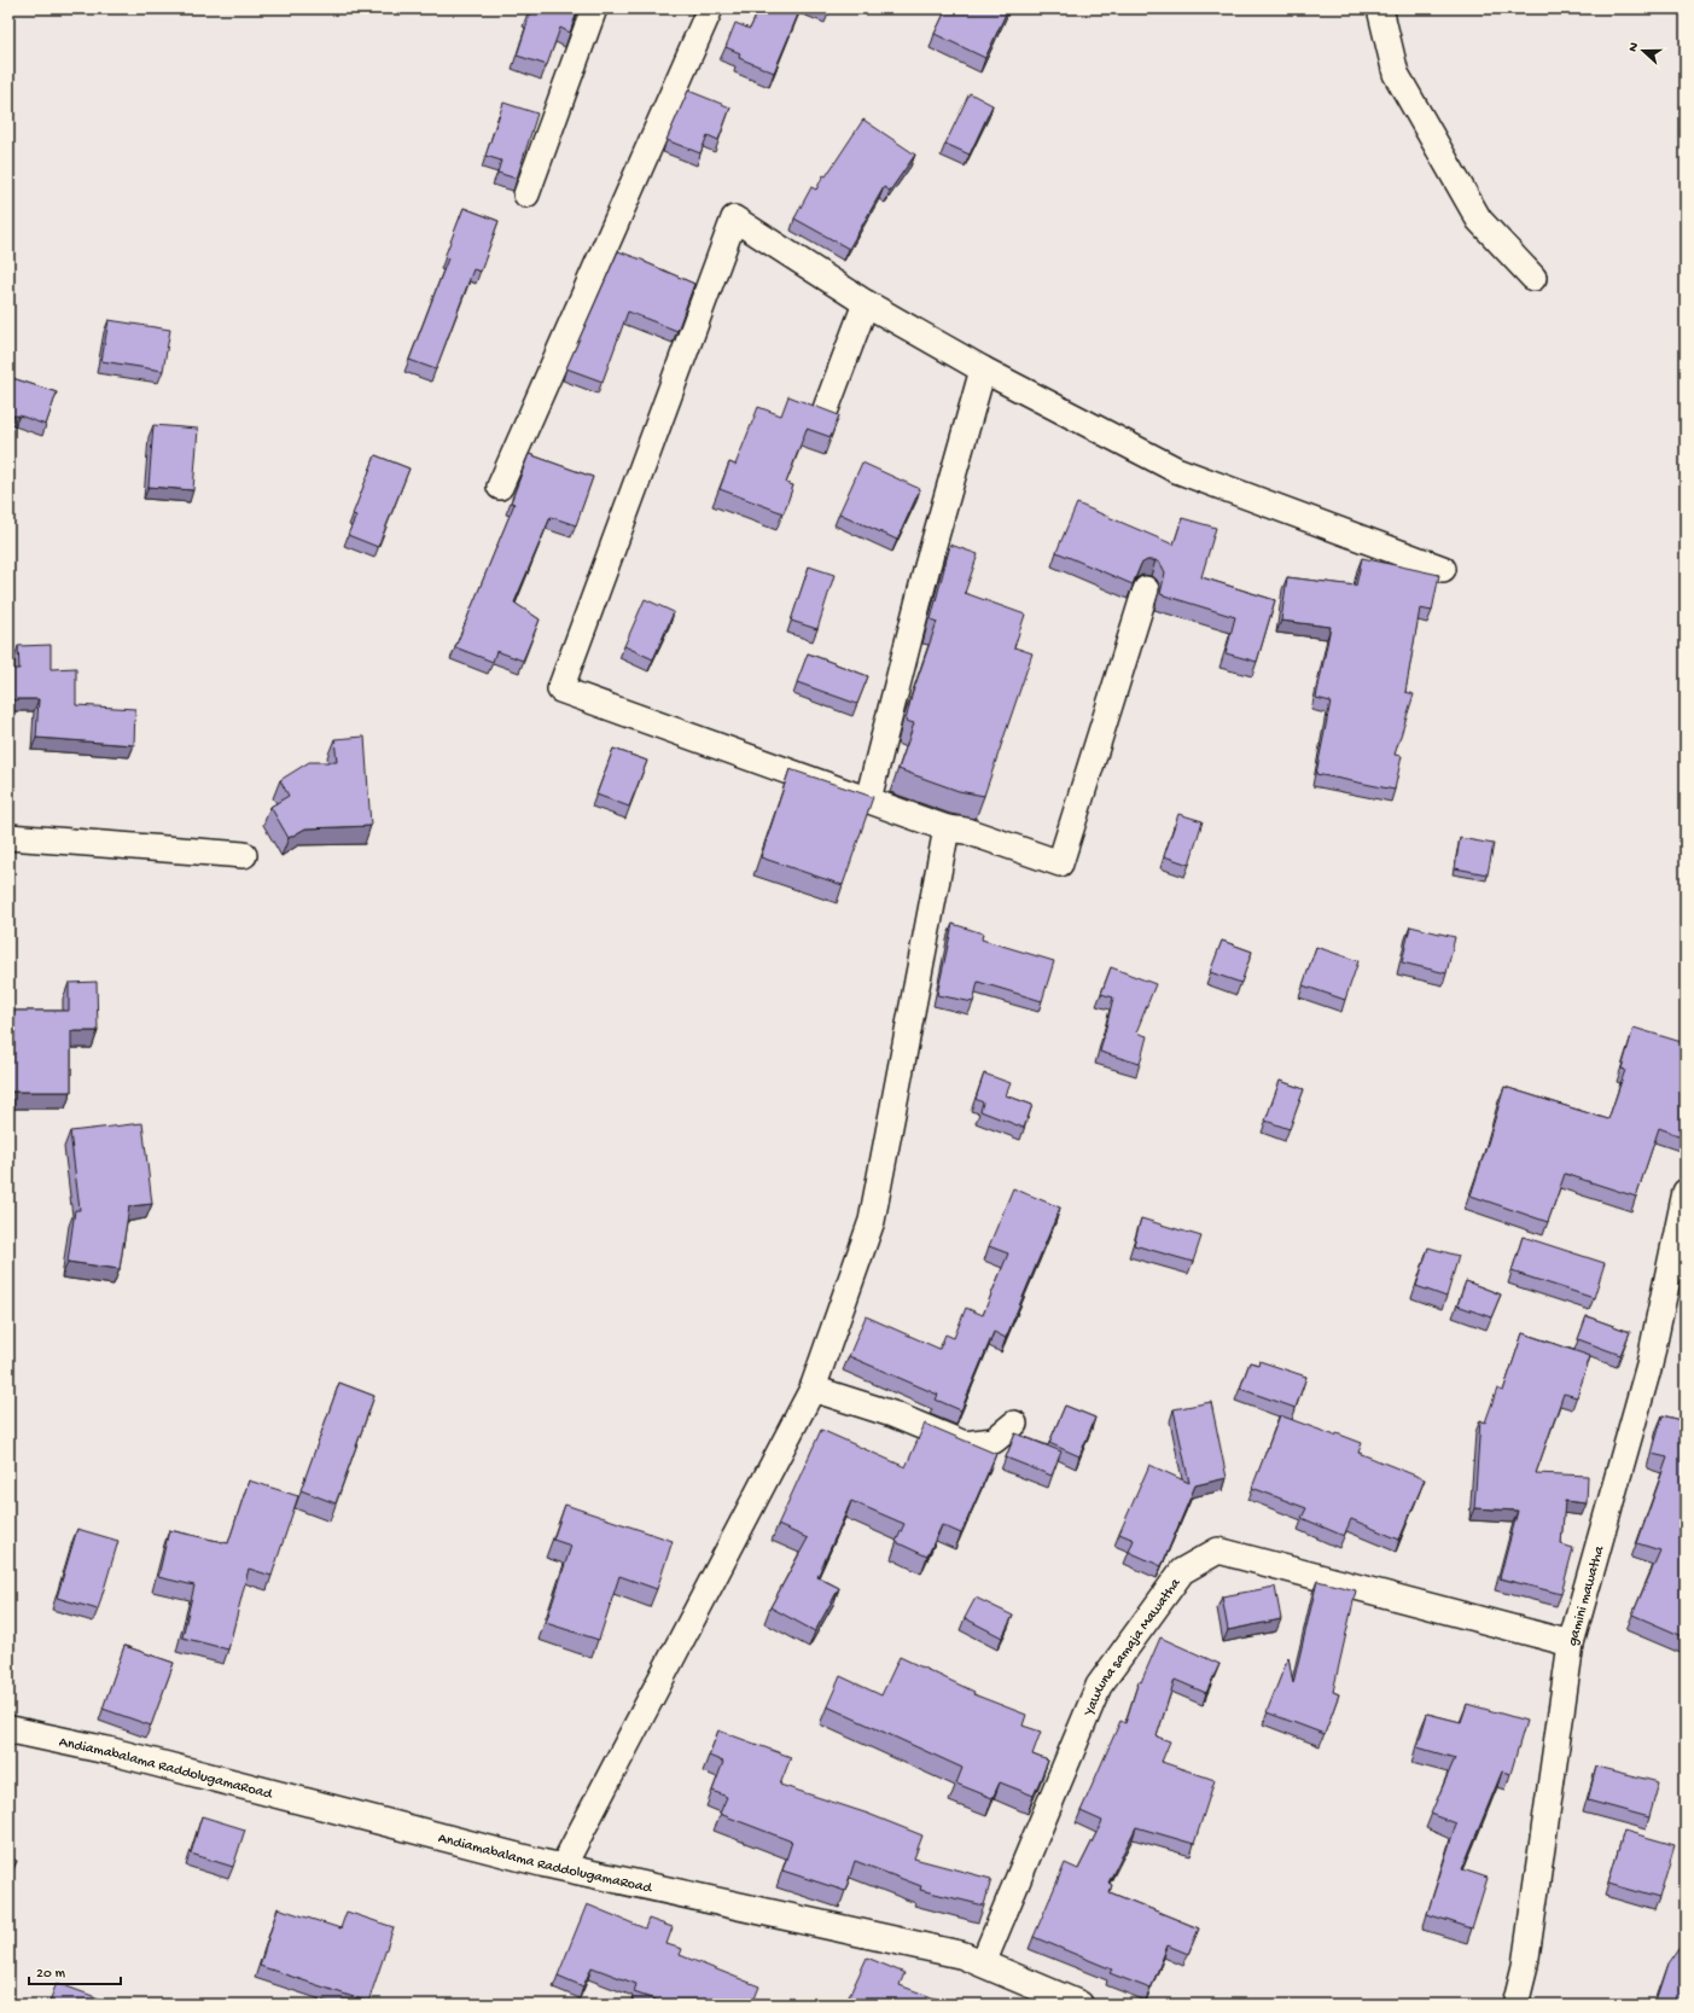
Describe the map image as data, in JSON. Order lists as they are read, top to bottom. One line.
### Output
{"streets":{"street":["gamini mawatha","Yawwna samaja Mawatha","Andiamabalama RaddolugamaRoad"]},"crossings":[["gamini mawatha","Yawwna samaja Mawatha"],["Yawwna samaja Mawatha","Andiamabalama RaddolugamaRoad"]],"scale_bar":"20 m","north":"left"}
